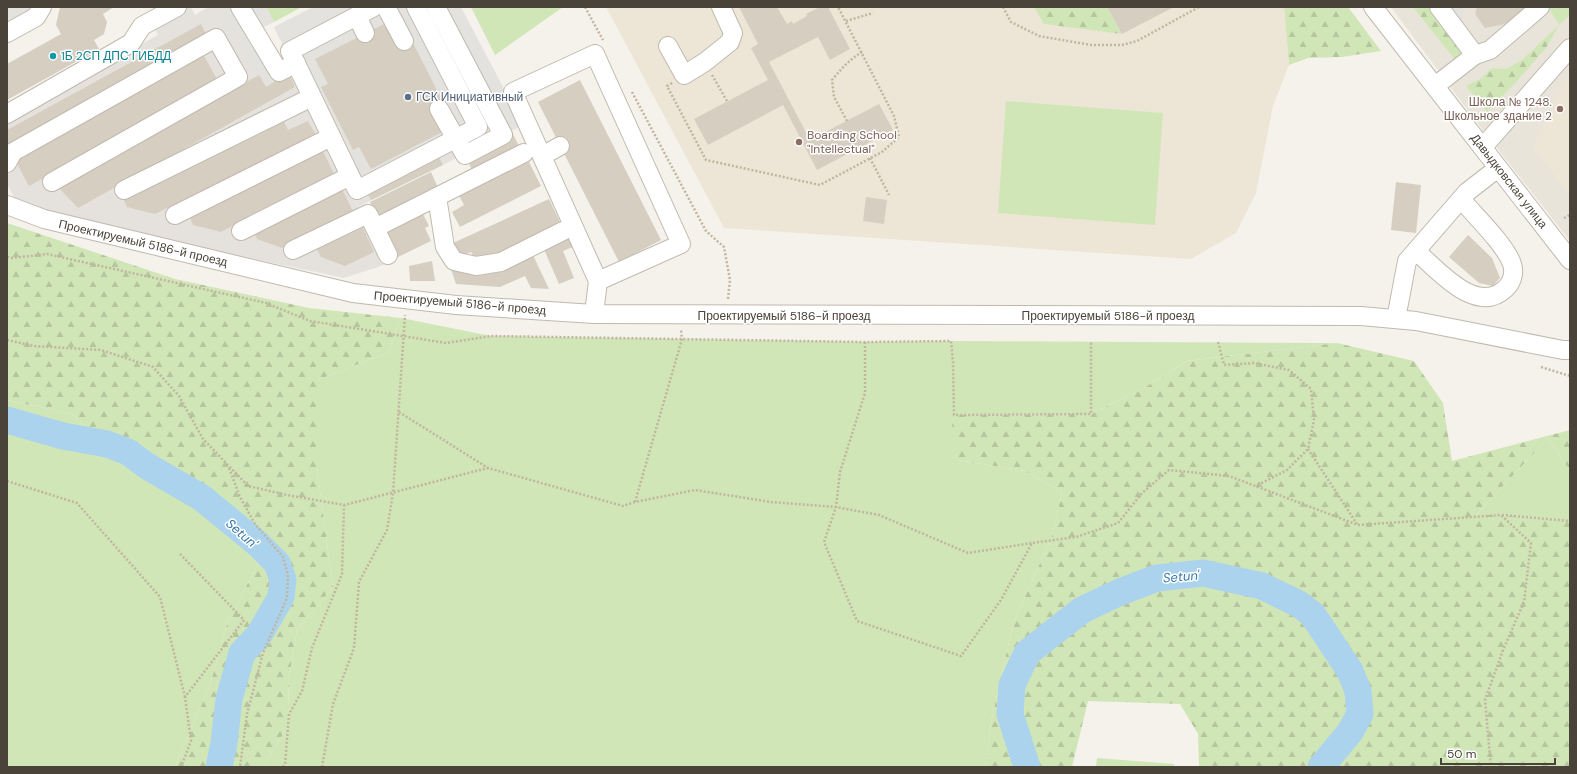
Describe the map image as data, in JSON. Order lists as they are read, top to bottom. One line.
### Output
{"streets":{"street":["Давыдковская улица","Проектируемый 5186-й проезд"]},"water":["Setun'"],"places":["1Б 2СП ДПС ГИБДД","ГСК Инициативный","Школа № 1248. Школьное здание 2","Boarding School \"Intellectual\""],"scale_bar":"50 m"}
